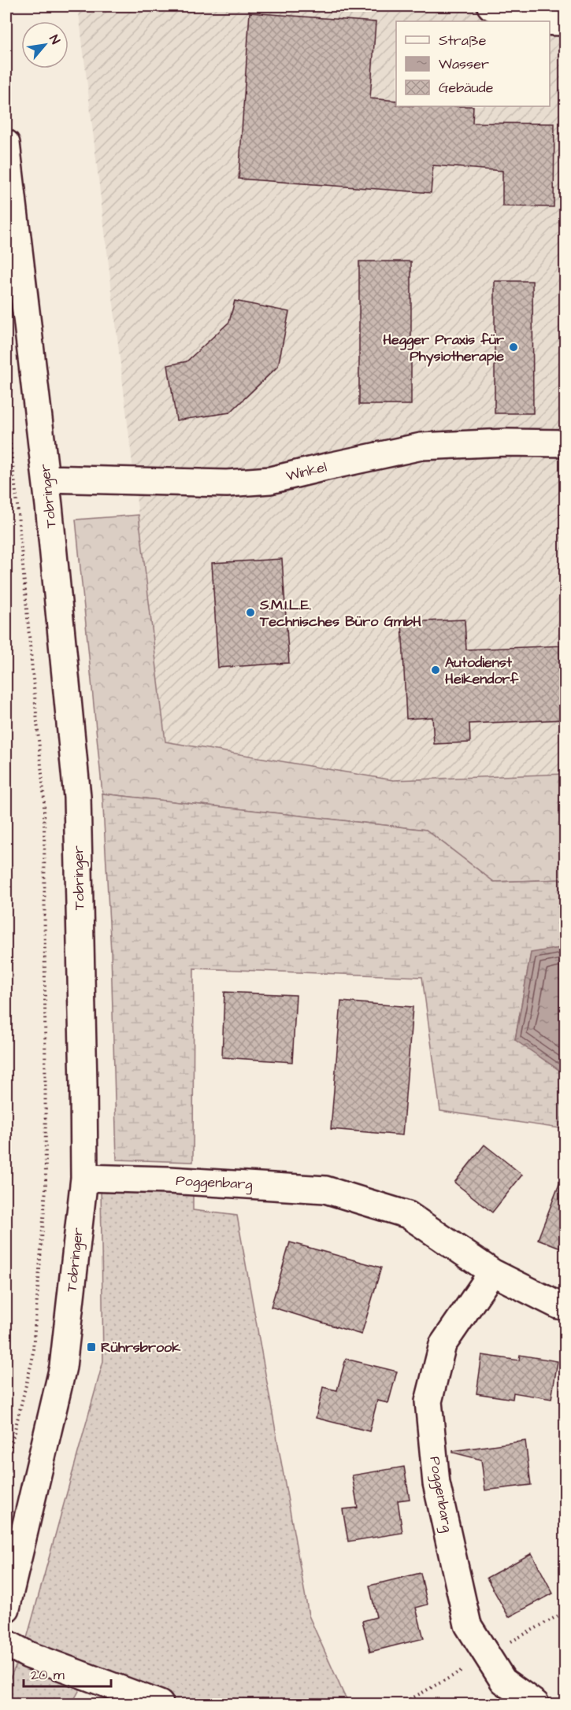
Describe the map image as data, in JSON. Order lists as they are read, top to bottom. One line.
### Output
{"streets":{"street":["Winkel","Tobringer","Poggenbarg"]},"crossings":[["Winkel","Tobringer"],["Tobringer","Poggenbarg"]],"places":{"other":["Hegger Praxis für Physiotherapie","S.M.I.L.E. Technisches Büro GmbH","Autodienst Heikendorf"],"transit":["Rührsbrook"]},"legend":["Straße","Wasser","Gebäude"],"scale_bar":"20 m","north":"top right"}
